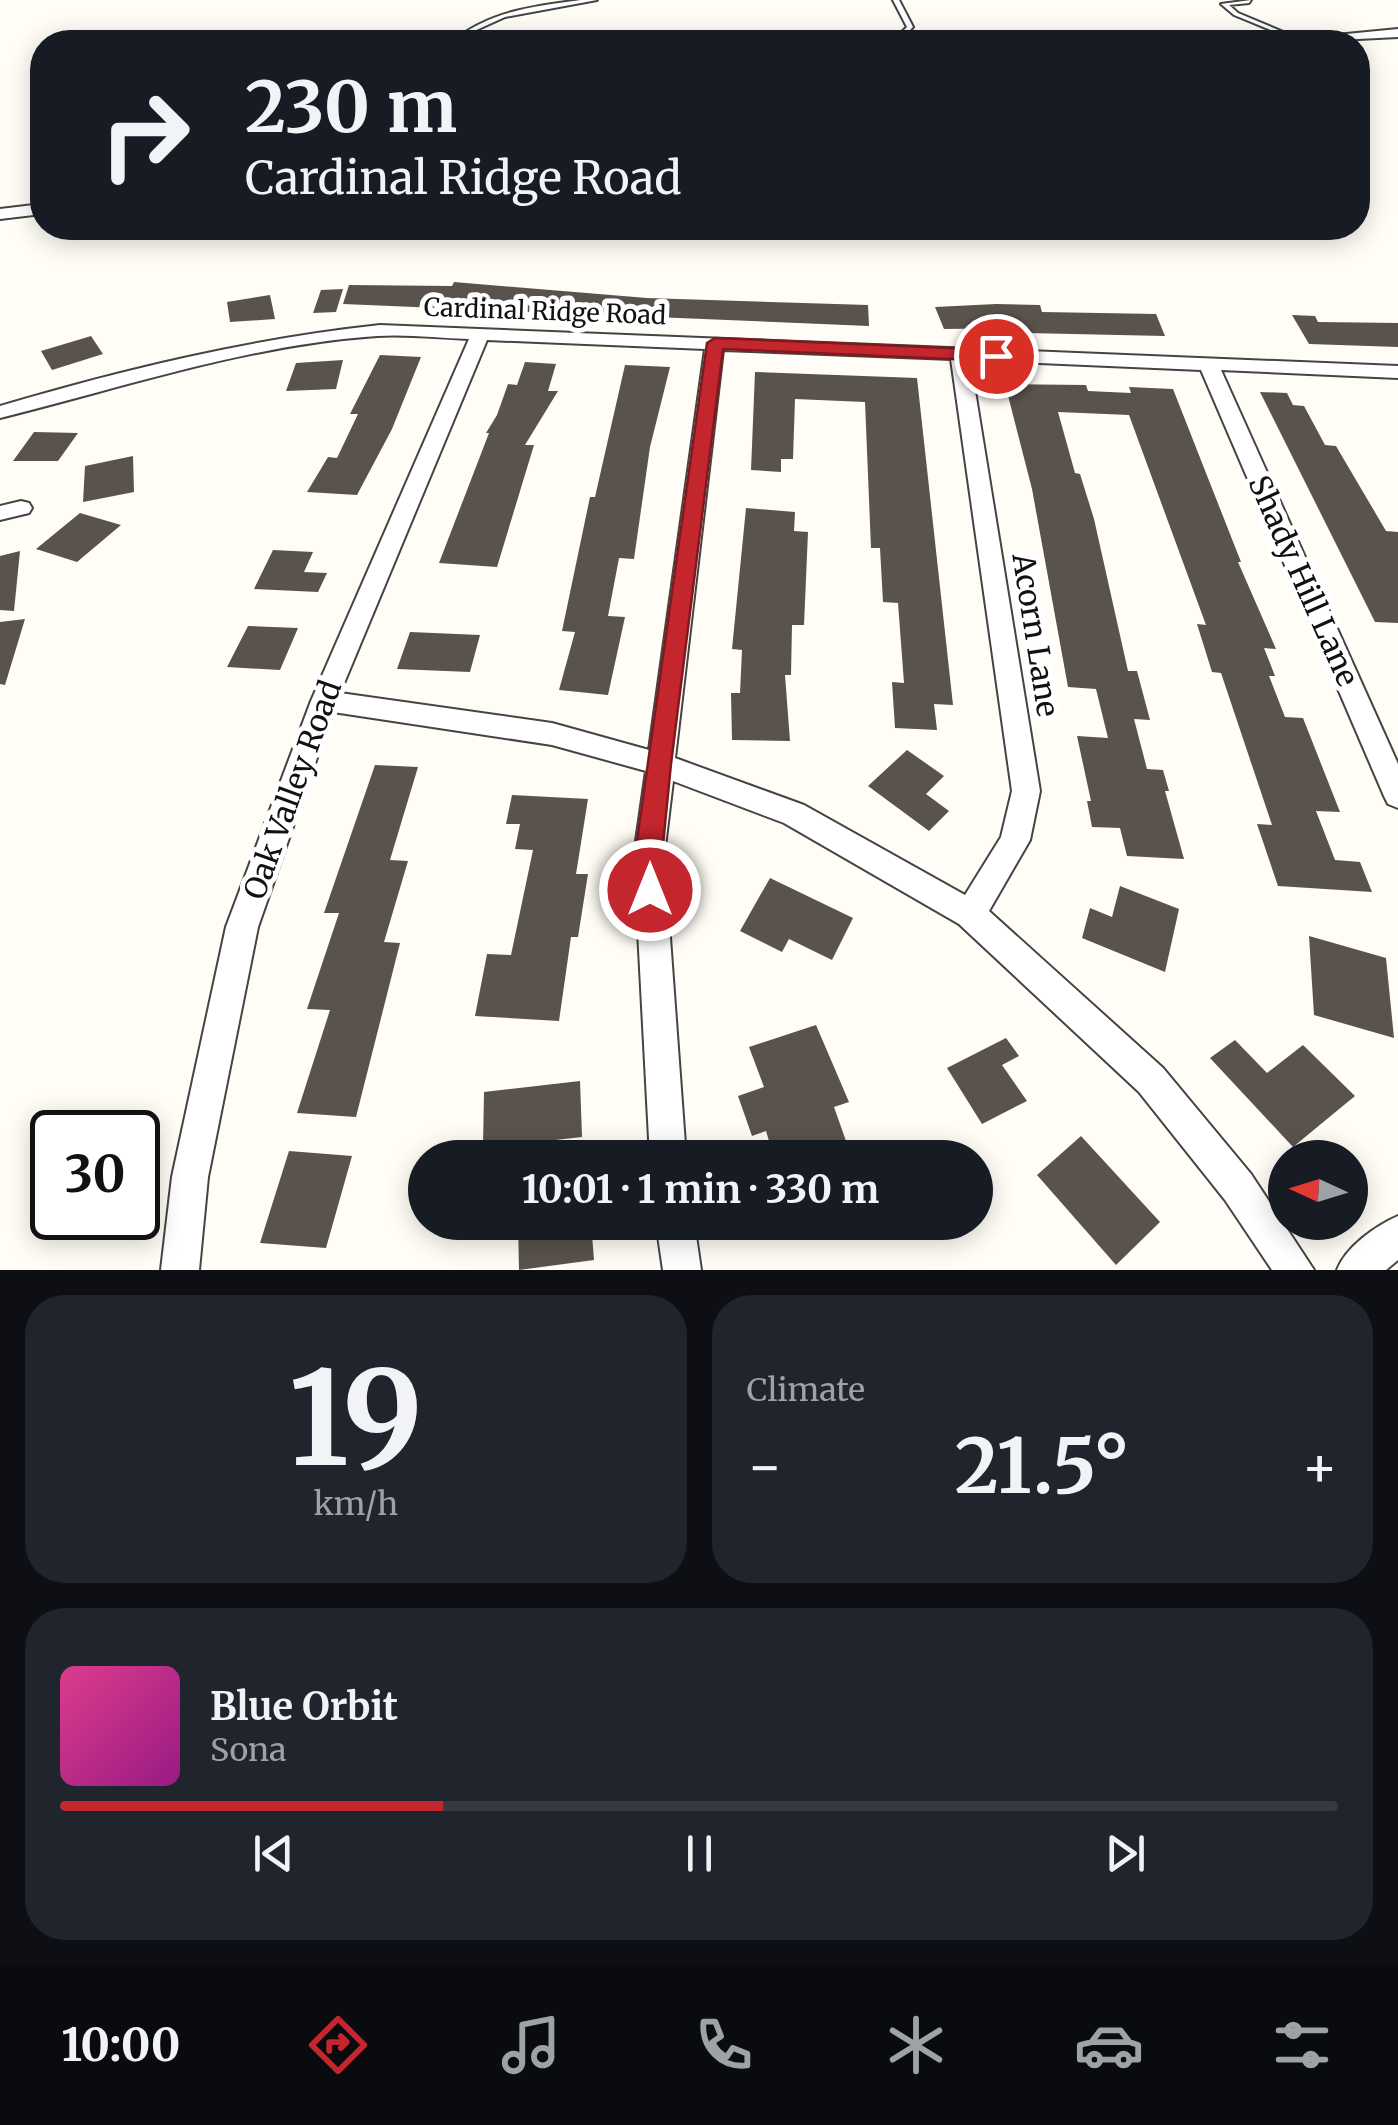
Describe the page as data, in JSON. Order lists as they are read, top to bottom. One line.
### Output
{"streets":{"street":["Cardinal Ridge Road","Shady Hill Lane","Acorn Lane","Oak Valley Road"]},"crossings":[["Cardinal Ridge Road","Shady Hill Lane"],["Cardinal Ridge Road","Acorn Lane"],["Cardinal Ridge Road","Oak Valley Road"]],"north":"left","page":{"turn":["230 m","Cardinal Ridge Road"],"limit":"30","trip":"10:01 · 1 min · 330 m","tile":[["19","km/h"],"Climate"],"heat":["−","21.5°","+"],"song":["Blue Orbit","Sona"],"tabs":"10:00"}}
